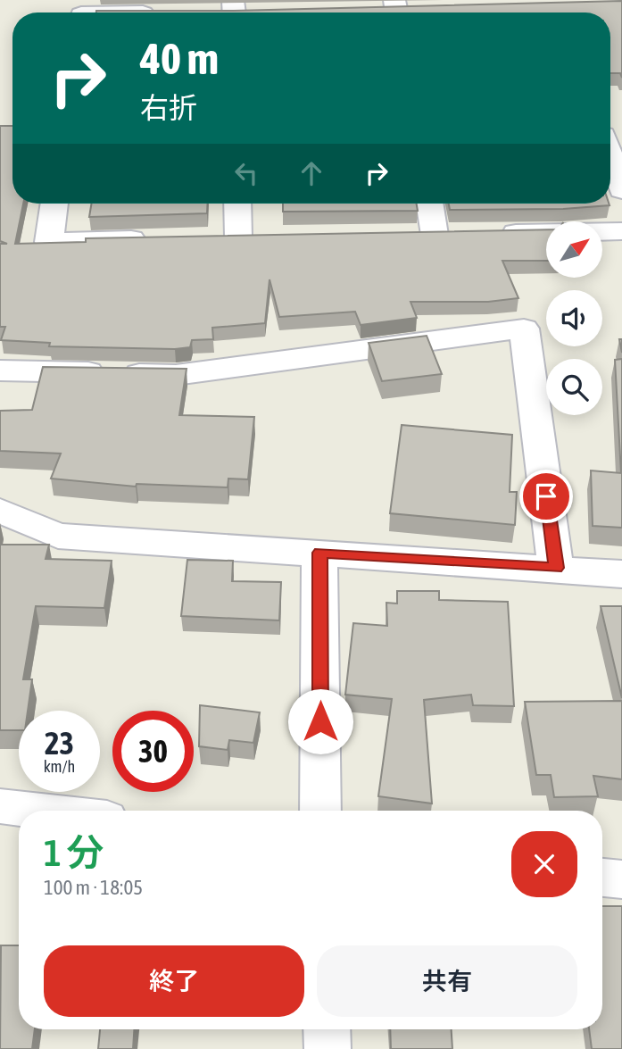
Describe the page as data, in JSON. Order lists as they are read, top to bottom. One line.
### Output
{"north":"top right","page":{"turn":["40 m","右折"],"speed":"23 km/h","limit":"30","heading":["1 分","100 m · 18:05"],"buttons":["終了","共有"]}}
